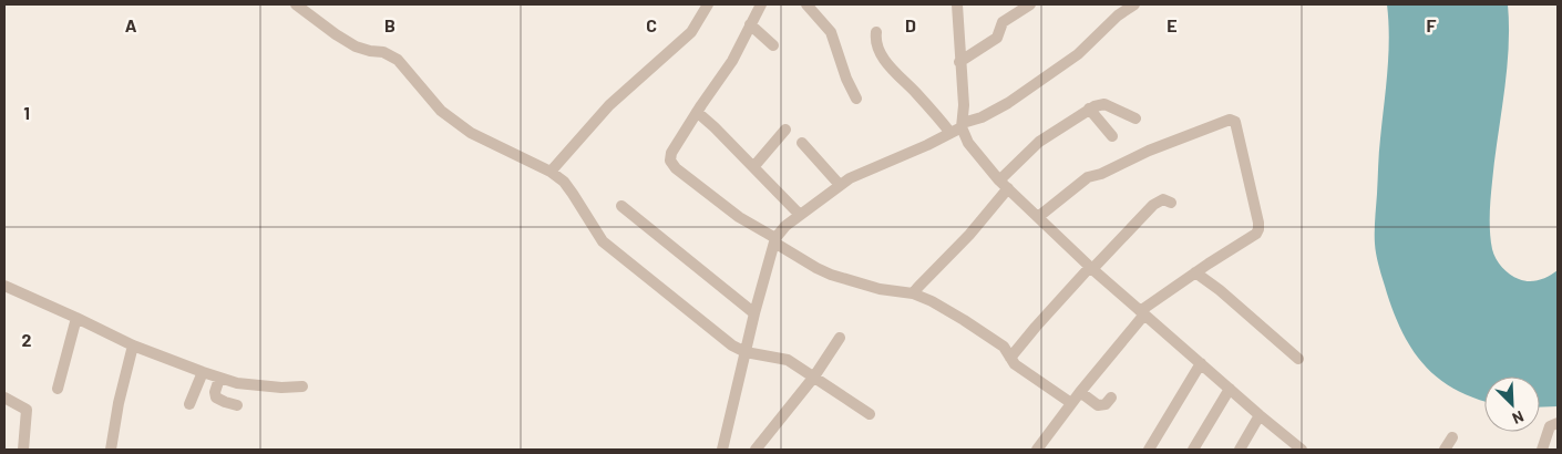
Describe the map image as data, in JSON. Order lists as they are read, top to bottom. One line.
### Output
{"north":"bottom right","grid":{"columns":["A","B","C","D","E","F"],"rows":["1","2"]}}
